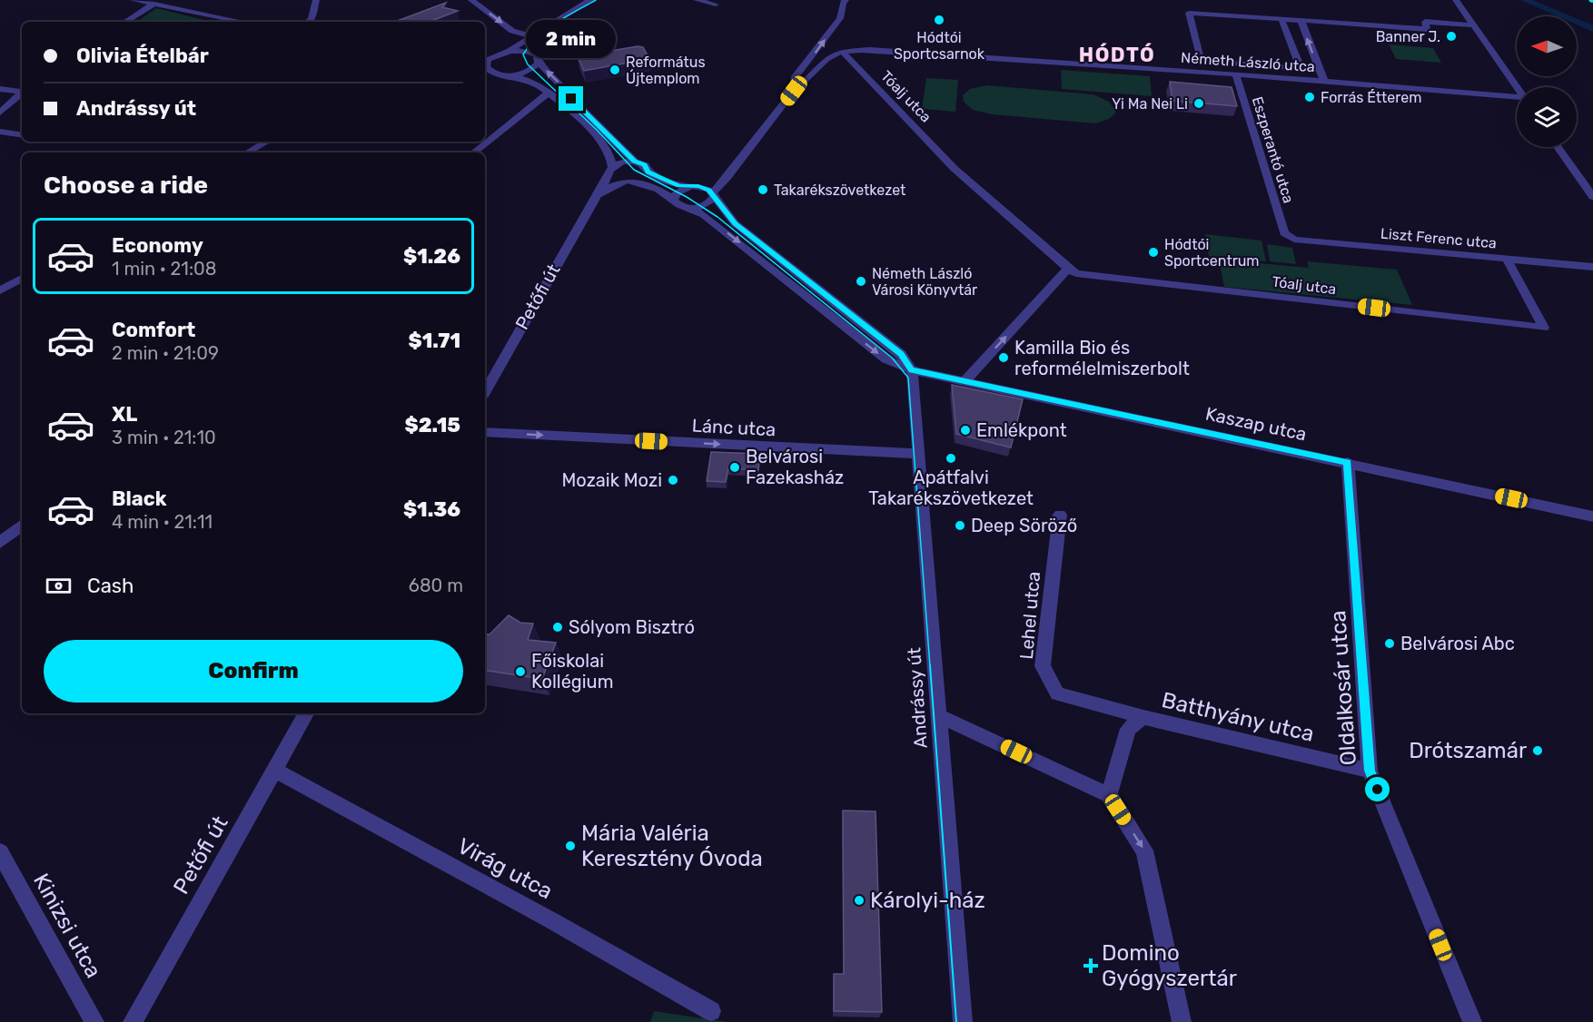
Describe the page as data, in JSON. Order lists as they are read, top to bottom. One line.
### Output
{"streets":{"street":["Németh László utca","Tóalj utca","Eszperantó utca","Liszt Ferenc utca","Petőfi út","Kaszap utca","Lánc utca","Lehel utca","Oldalkosár utca","Andrássy út","Batthyány utca","Virág utca","Kinizsi utca"]},"crossings":[["Németh László utca","Tóalj utca"],["Németh László utca","Eszperantó utca"],["Tóalj utca","Liszt Ferenc utca"],["Eszperantó utca","Liszt Ferenc utca"],["Petőfi út","Virág utca"],["Kaszap utca","Oldalkosár utca"],["Kaszap utca","Andrássy út"],["Lánc utca","Andrássy út"],["Lehel utca","Batthyány utca"],["Oldalkosár utca","Batthyány utca"]],"one_way":["Lánc utca"],"districts":["HÓDTÓ"],"places":{"other":["Hódtói Sportcsarnok","Banner J.","Református Újtemplom","Forrás Étterem","Yi Ma Nei Li","Takarékszövetkezet","Hódtói Sportcentrum","Németh László Városi Könyvtár","Kamilla Bio és reformélelmiszerbolt","Emlékpont","Apátfalvi Takarékszövetkezet","Belvárosi Fazekasház","Mozaik Mozi","Deep Söröző","Sólyom Bisztró","Belvárosi Abc","Főiskolai Kollégium","Drótszamár","Mária Valéria Keresztény Óvoda","Károlyi-ház"],"health":["Domino Gyógyszertár"]},"north":"left","page":{"bubble":"2 min","banner":["Olivia Ételbár","Andrássy út"],"heading":"Choose a ride","list":[{"name":"Economy","note":"1 min · 21:08","value":"$1.26"},{"name":"Comfort","note":"2 min · 21:09","value":"$1.71"},{"name":"XL","note":"3 min · 21:10","value":"$2.15"},{"name":"Black","note":"4 min · 21:11","value":"$1.36"}],"pay":["Cash","680 m"],"buttons":"Confirm"}}
